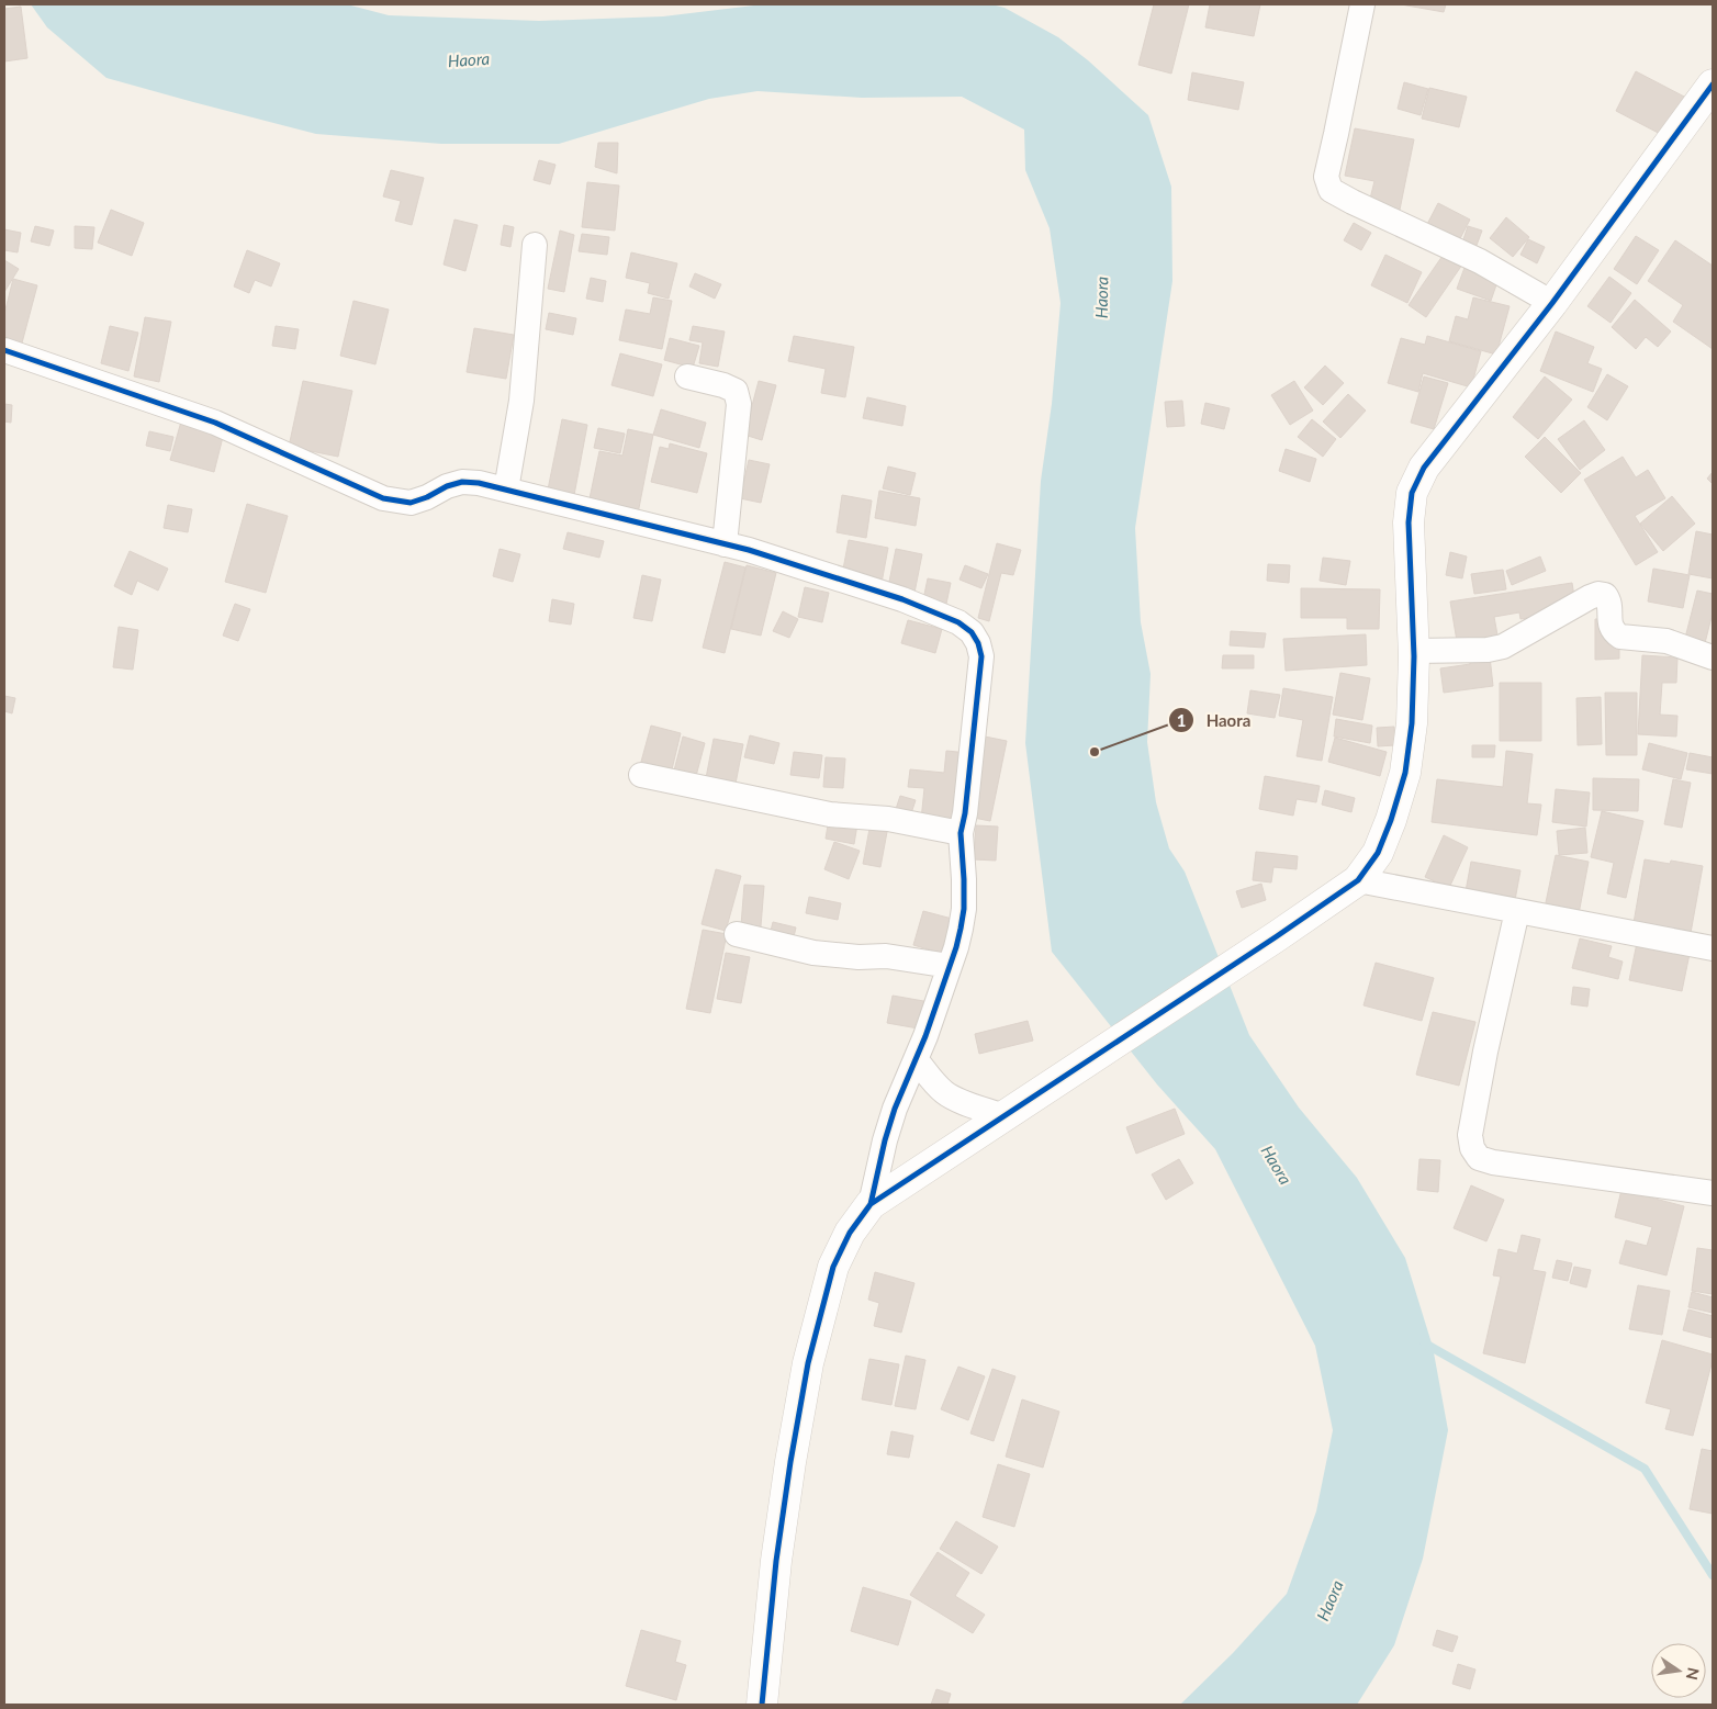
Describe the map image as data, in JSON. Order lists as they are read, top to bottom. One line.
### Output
{"water":["Haora"],"places":["Haora"],"north":"right"}
